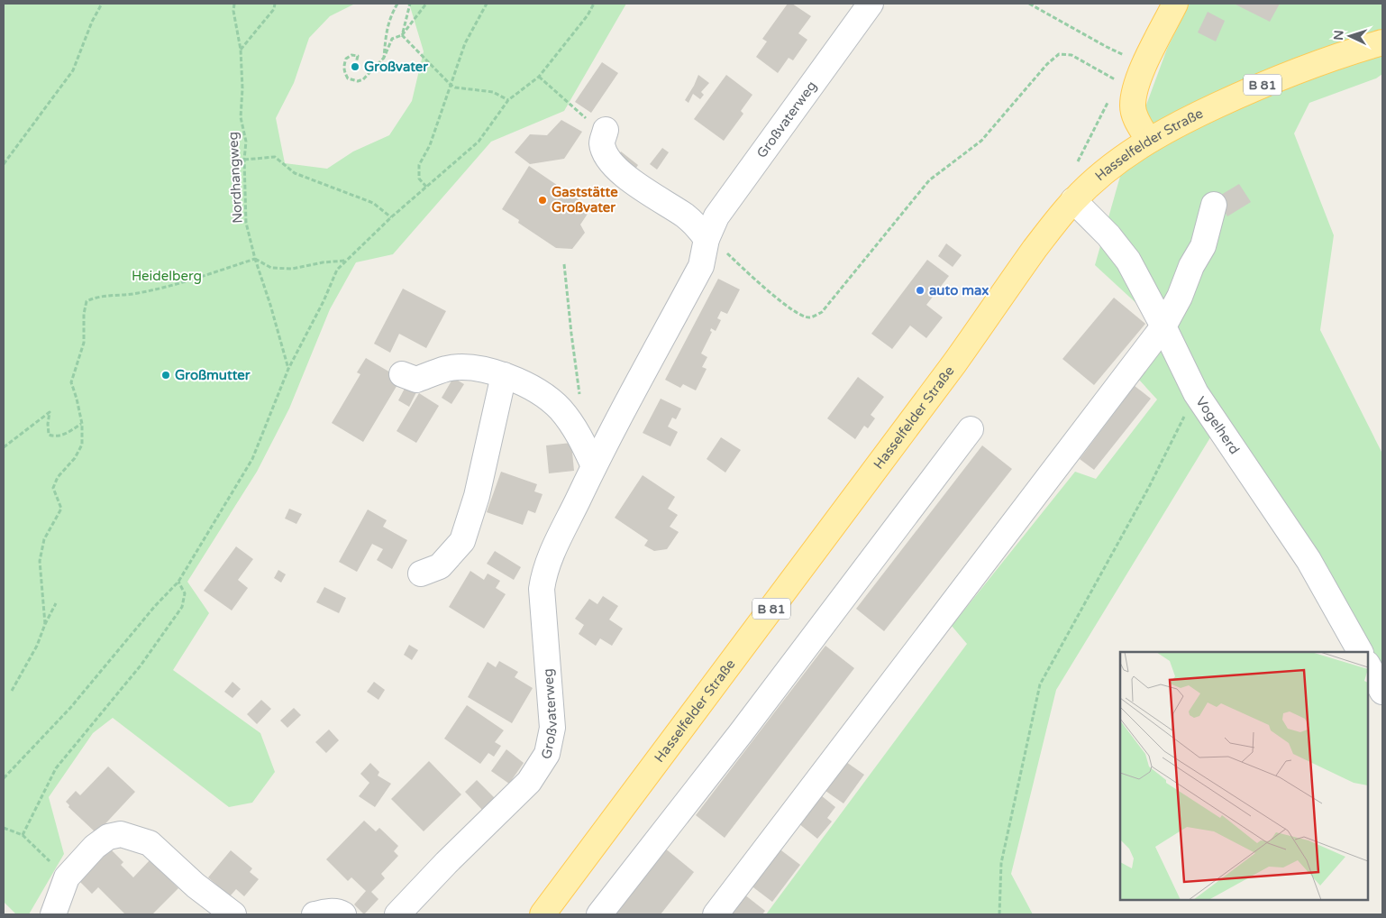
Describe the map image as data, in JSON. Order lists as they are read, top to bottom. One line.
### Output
{"streets":{"main road":["B 81","Hasselfelder Straße"],"street":["Großvaterweg","Vogelherd"],"path":["Nordhangweg"]},"crossings":[["Hasselfelder Straße","Vogelherd"]],"parks":["Heidelberg"],"places":["Großvater","Gaststätte Großvater","auto max","Großmutter"],"north":"left"}
